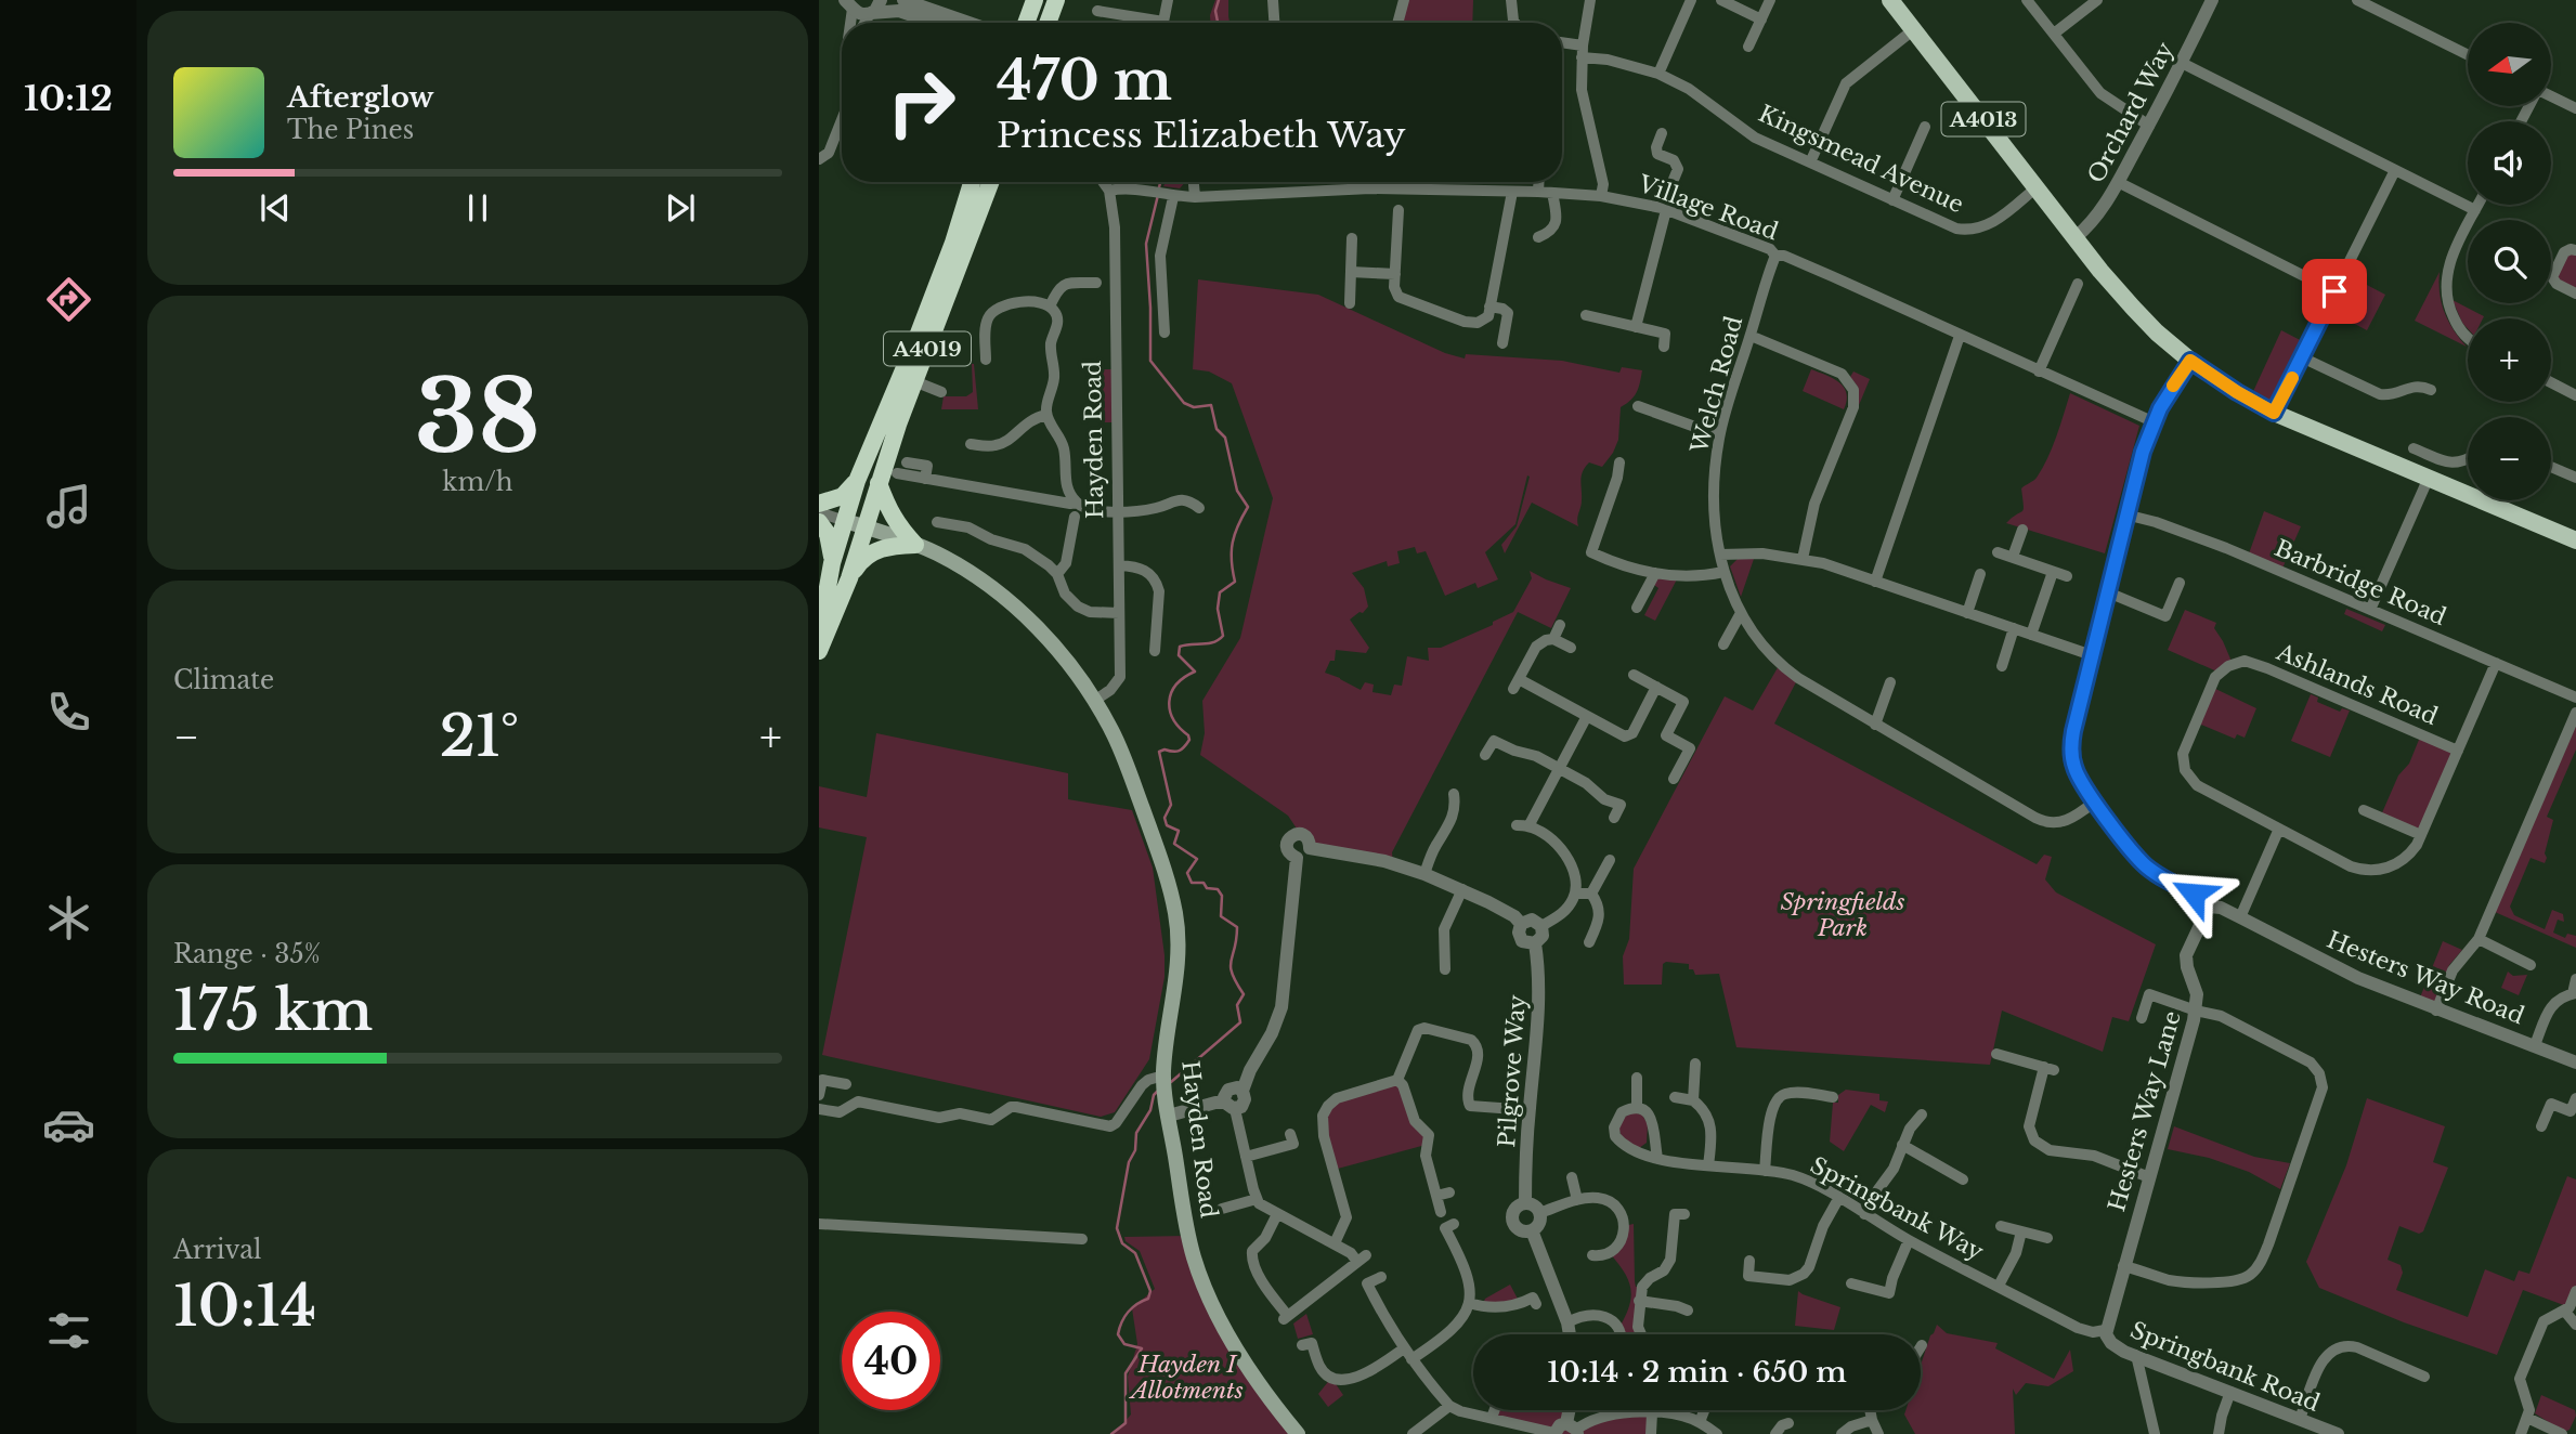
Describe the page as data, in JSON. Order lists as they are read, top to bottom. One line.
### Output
{"streets":{"highway":["A4019"],"main road":["A4013","Hayden Road"],"street":["Orchard Way","Kingsmead Avenue","Village Road","Welch Road","Barbridge Road","Ashlands Road","Hesters Way Road","Pilgrove Way","Hesters Way Lane","Springbank Way","Springbank Road"]},"crossings":[["Orchard Way","A4013"],["A4013","Kingsmead Avenue"],["A4013","Hesters Way Road"],["Village Road","Welch Road"],["Village Road","Hayden Road"],["Village Road","Hesters Way Road"],["A4019","Hayden Road"],["Welch Road","Hesters Way Road"],["Barbridge Road","Ashlands Road"],["Barbridge Road","Hesters Way Road"],["Hesters Way Road","Hesters Way Lane"],["Hesters Way Lane","Springbank Way"],["Hesters Way Lane","Springbank Road"],["Springbank Way","Springbank Road"]],"parks":["Springfields Park","Hayden I Allotments"],"north":"left","page":{"tabs":"10:12","map_buttons":["+","−"],"turn":["470 m","Princess Elizabeth Way"],"song":["Afterglow","The Pines"],"tile":[["38","km/h"],"Climate",["Range · 35%","175 km"],["Arrival","10:14"]],"heat":["−","21°","+"],"limit":"40","trip":"10:14 · 2 min · 650 m"}}
